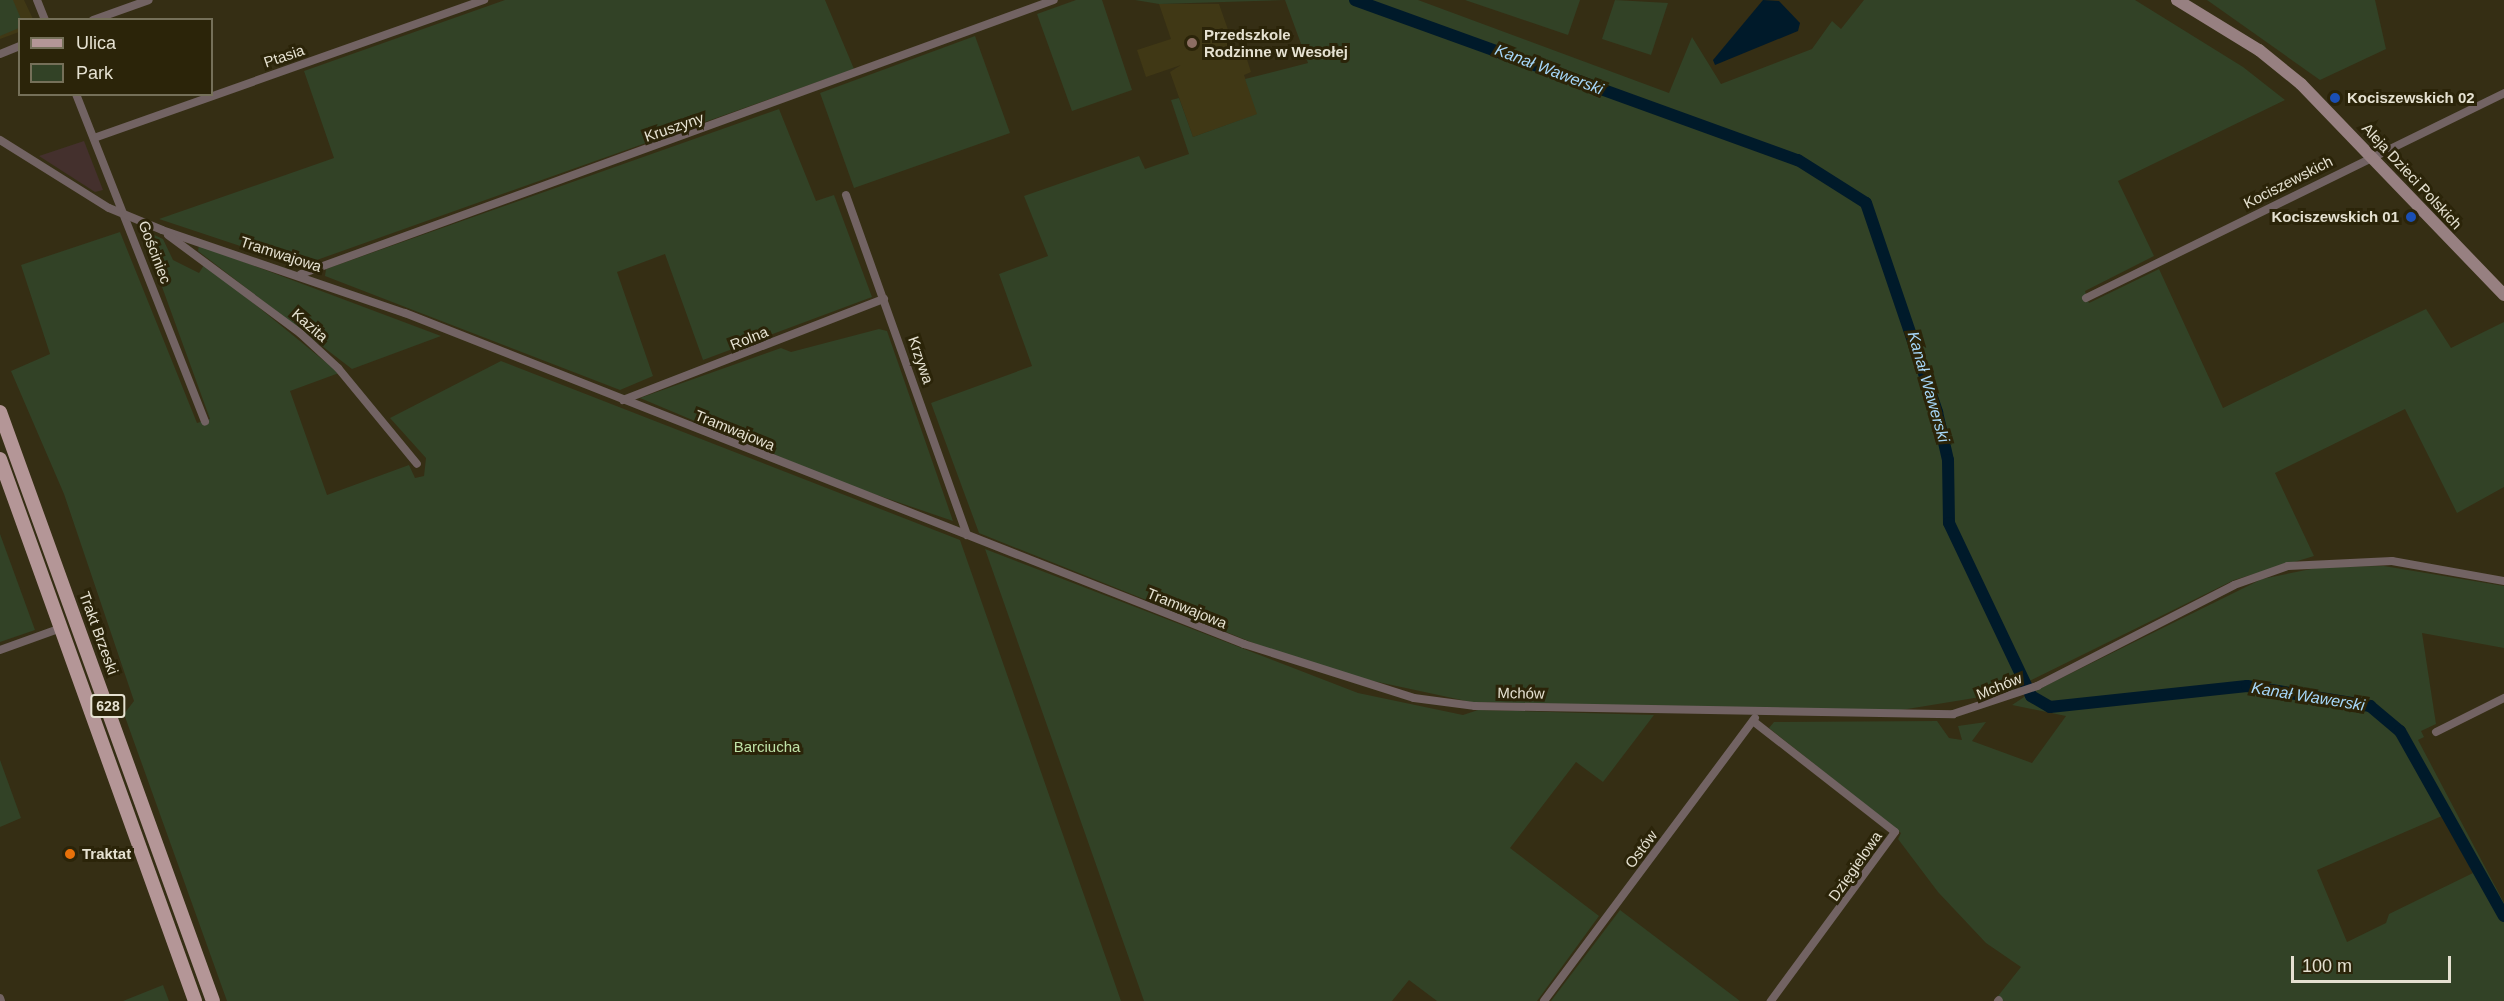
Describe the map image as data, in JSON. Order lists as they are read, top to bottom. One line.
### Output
{"streets":{"main road":["Trakt Brzeski","628"],"street":["Ptasia","Kruszyny","Aleja Dzieci Polskich","Kociszewskich","Gościniec","Tramwajowa","Kazita","Rolna","Krzywa","Mchów","Ostów","Dzięgielowa"]},"crossings":[["Ptasia","Gościniec"],["Kruszyny","Tramwajowa"],["Aleja Dzieci Polskich","Kociszewskich"],["Gościniec","Tramwajowa"],["Tramwajowa","Kazita"],["Tramwajowa","Rolna"],["Tramwajowa","Krzywa"],["Tramwajowa","Mchów"],["Rolna","Krzywa"],["Mchów","Ostów"],["Ostów","Dzięgielowa"]],"water":["Kanał Wawerski"],"parks":["Barciucha"],"places":["Przedszkole Rodzinne w Wesołej","Kociszewskich 02","Kociszewskich 01","Traktat"],"legend":["Ulica","Park"],"scale_bar":"100 m"}
